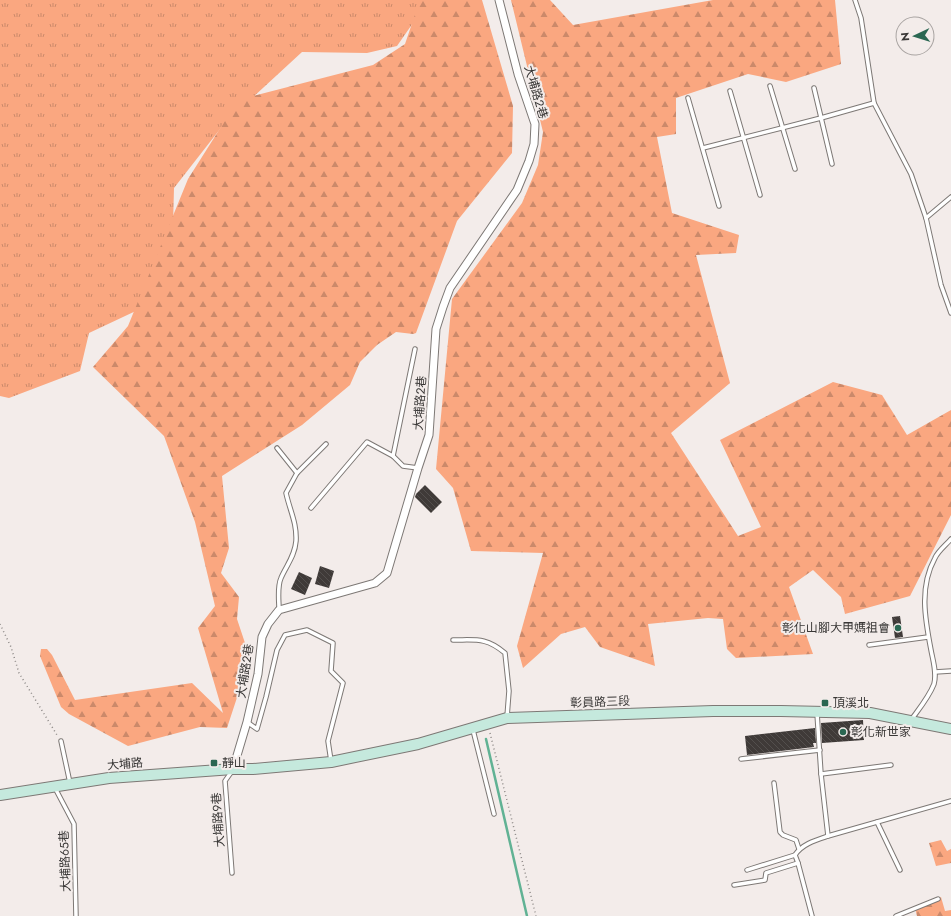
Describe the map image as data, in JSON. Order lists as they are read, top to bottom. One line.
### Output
{"streets":{"main road":["彰員路三段","大埔路"],"street":["大埔路2巷"],"lane":["大埔路9巷","大埔路65巷"]},"crossings":[["大埔路2巷","大埔路"],["大埔路2巷","大埔路9巷"],["彰員路三段","大埔路"],["大埔路","大埔路9巷"],["大埔路","大埔路65巷"]],"places":{"other":["彰化山腳大甲媽祖會","彰化新世家"],"transit":["頂溪北","靜山"]},"north":"left"}
